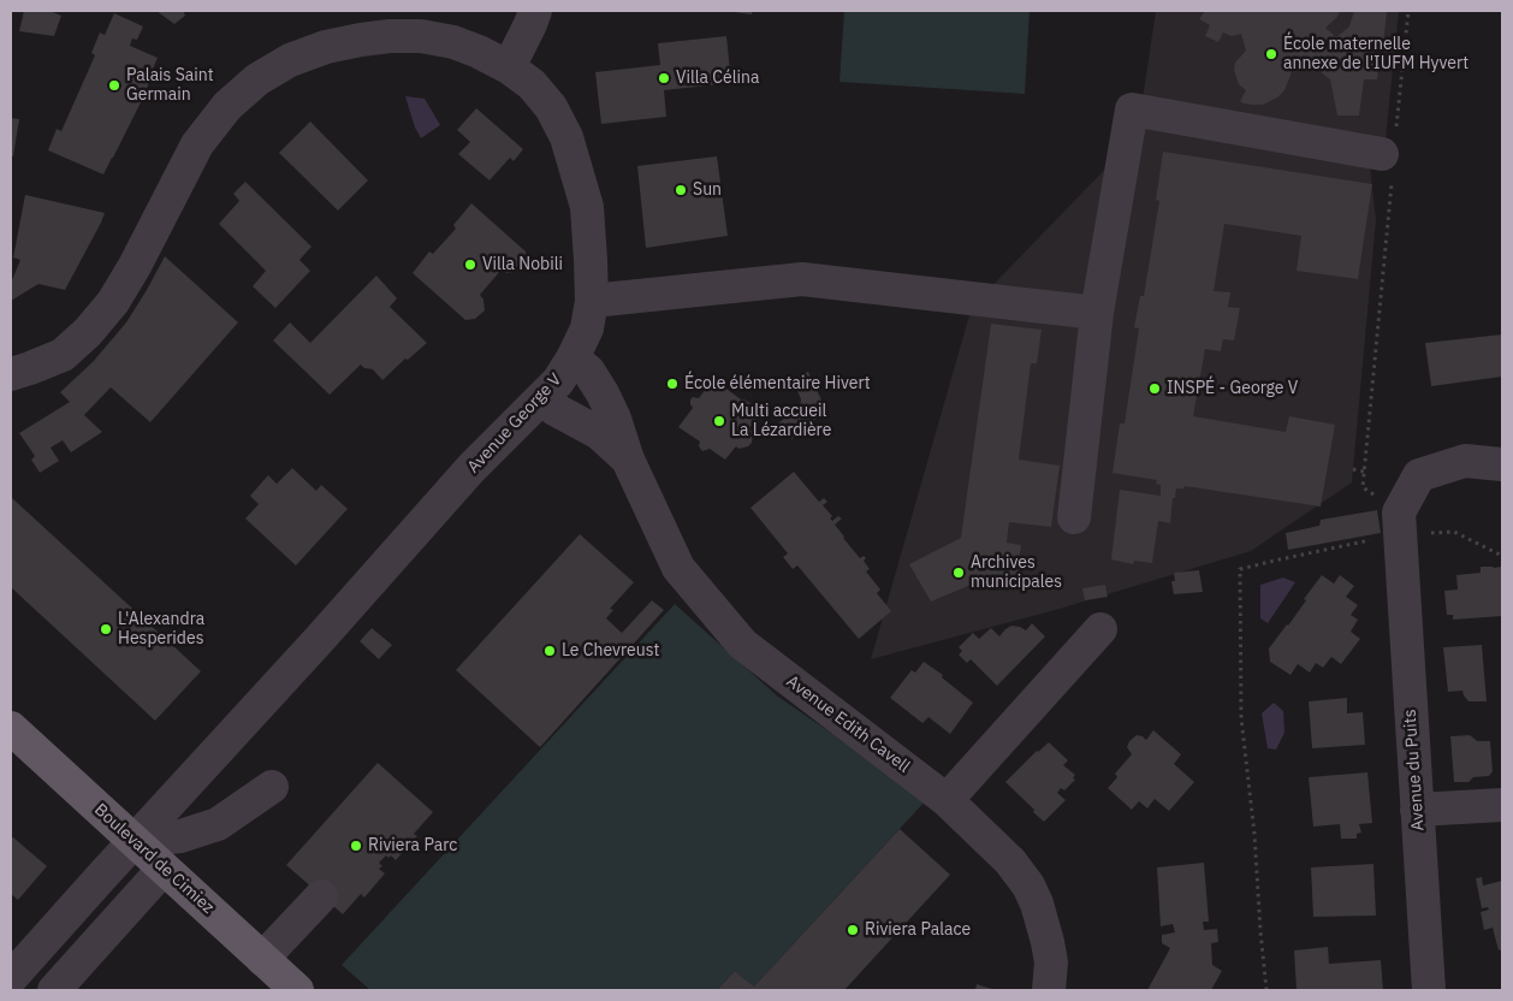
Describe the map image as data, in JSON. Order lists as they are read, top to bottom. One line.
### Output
{"streets":{"main road":["Boulevard de Cimiez"],"street":["Avenue George V","Avenue Edith Cavell","Avenue du Puits"]},"crossings":[["Avenue George V","Avenue Edith Cavell"],["Avenue George V","Boulevard de Cimiez"]],"places":["École maternelle annexe de l'IUFM Hyvert","Villa Célina","Palais Saint Germain","Sun","Villa Nobili","École élémentaire Hivert","INSPÉ - George V","Multi accueil La Lézardière","Archives municipales","L'Alexandra Hesperides","Le Chevreust","Riviera Parc","Riviera Palace"]}
